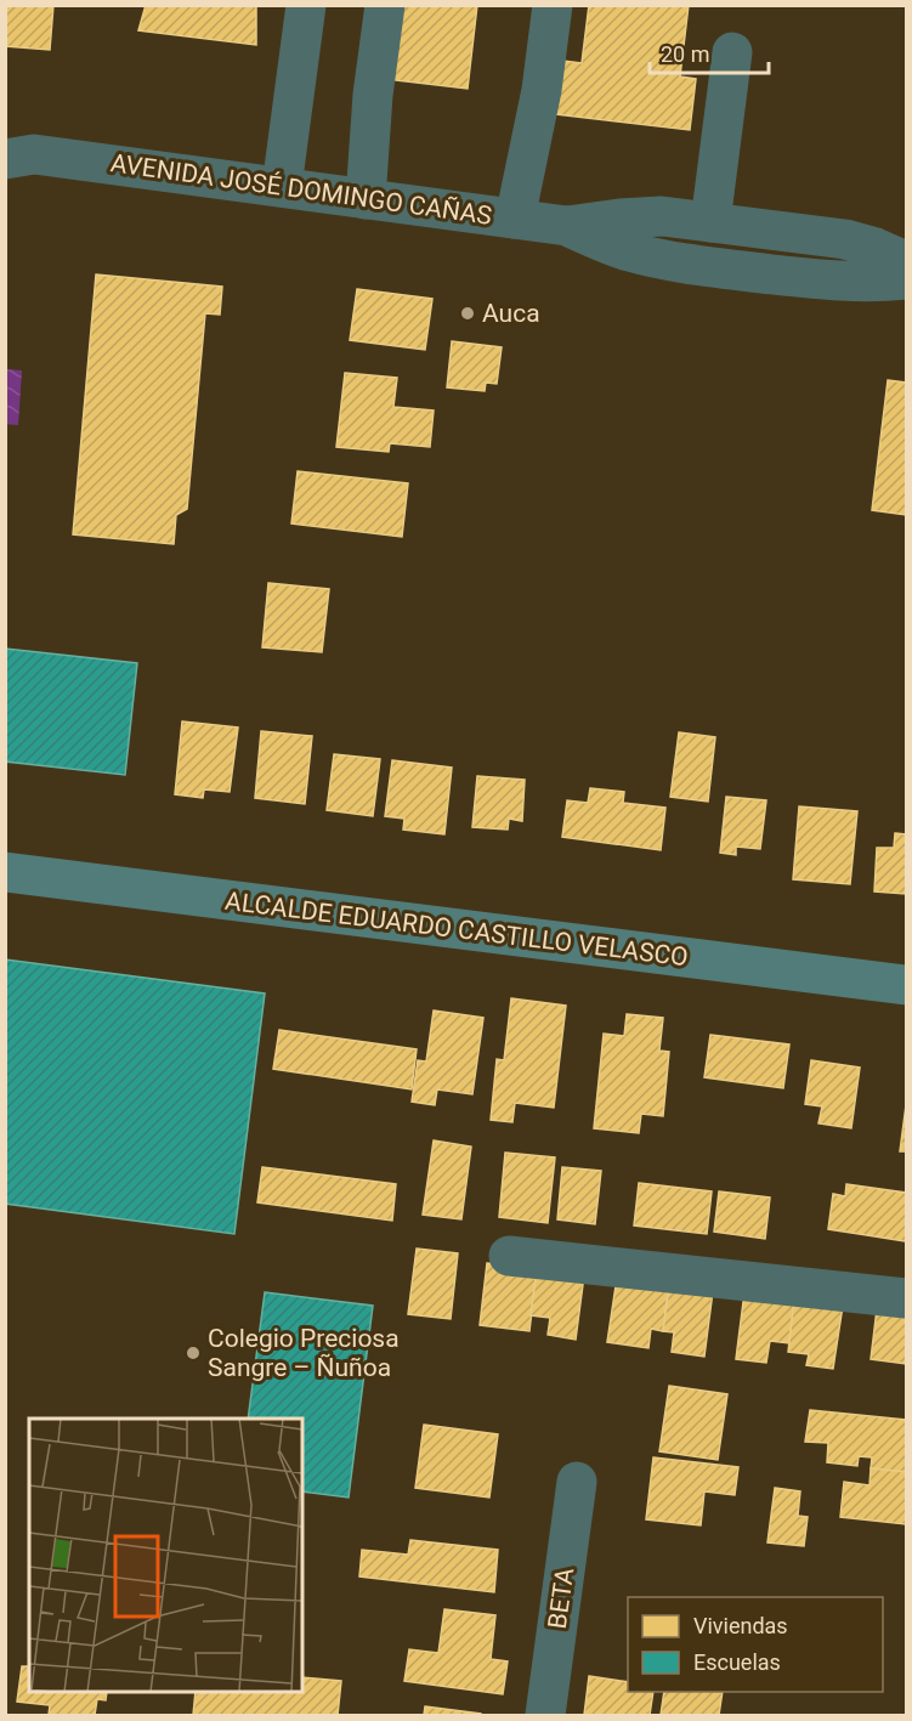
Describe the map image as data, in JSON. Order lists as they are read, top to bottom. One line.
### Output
{"streets":{"main road":["ALCALDE EDUARDO CASTILLO VELASCO"],"street":["AVENIDA JOSÉ DOMINGO CAÑAS","BETA"]},"places":["Auca","Colegio Preciosa Sangre – Ñuñoa"],"legend":["Viviendas","Escuelas"],"scale_bar":"20 m"}
